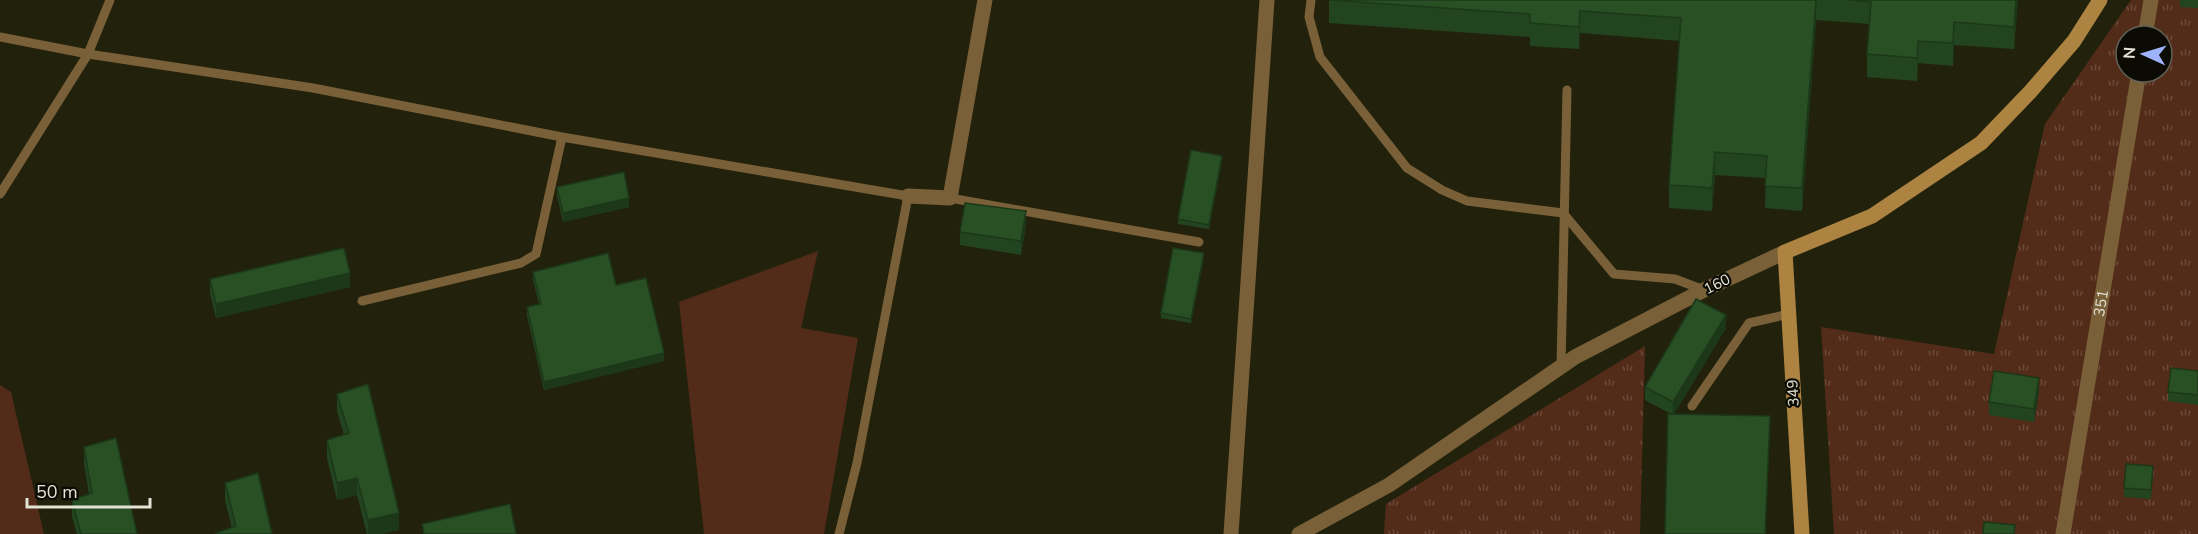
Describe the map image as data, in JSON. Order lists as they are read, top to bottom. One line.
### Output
{"streets":{"street":["160","351","349"]},"crossings":[["160","349"]],"scale_bar":"50 m","north":"left"}
